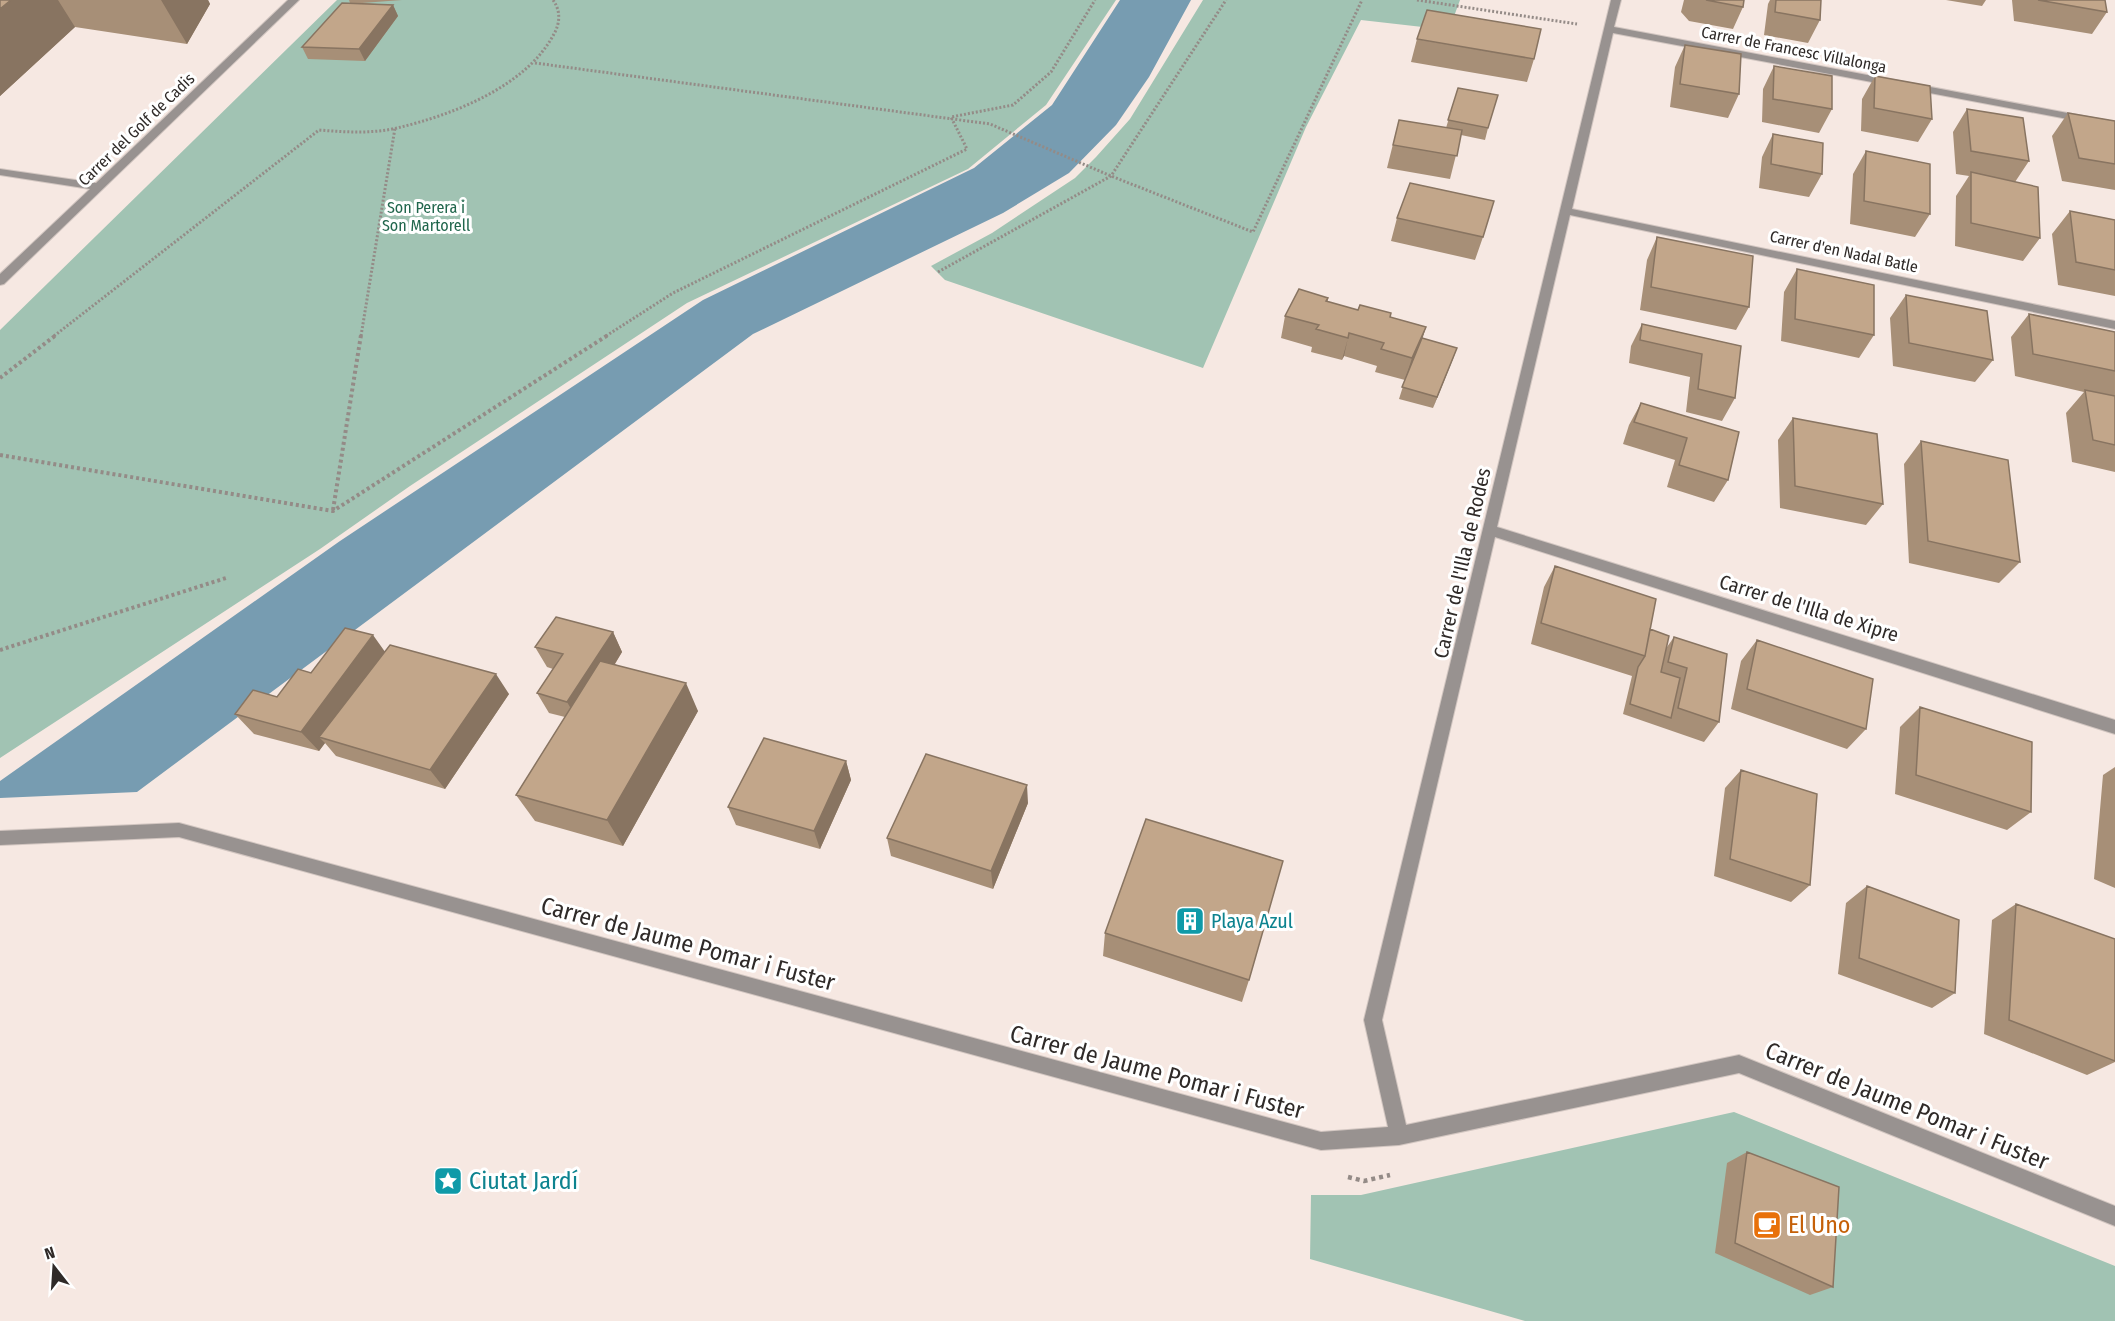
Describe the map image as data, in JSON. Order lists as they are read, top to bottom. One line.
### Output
{"streets":{"street":["Carrer de Francesc Villalonga","Carrer del Golf de Cadis","Carrer d'en Nadal Batle","Carrer de l'Illa de Rodes","Carrer de l'Illa de Xipre","Carrer de Jaume Pomar i Fuster"]},"crossings":[["Carrer de Francesc Villalonga","Carrer de l'Illa de Rodes"],["Carrer d'en Nadal Batle","Carrer de l'Illa de Rodes"],["Carrer de l'Illa de Rodes","Carrer de l'Illa de Xipre"],["Carrer de l'Illa de Rodes","Carrer de Jaume Pomar i Fuster"]],"parks":["Son Perera i Son Martorell"],"places":{"building":["Playa Azul"],"place":["Ciutat Jardí"],"cafe":["El Uno"]},"north":"top"}
